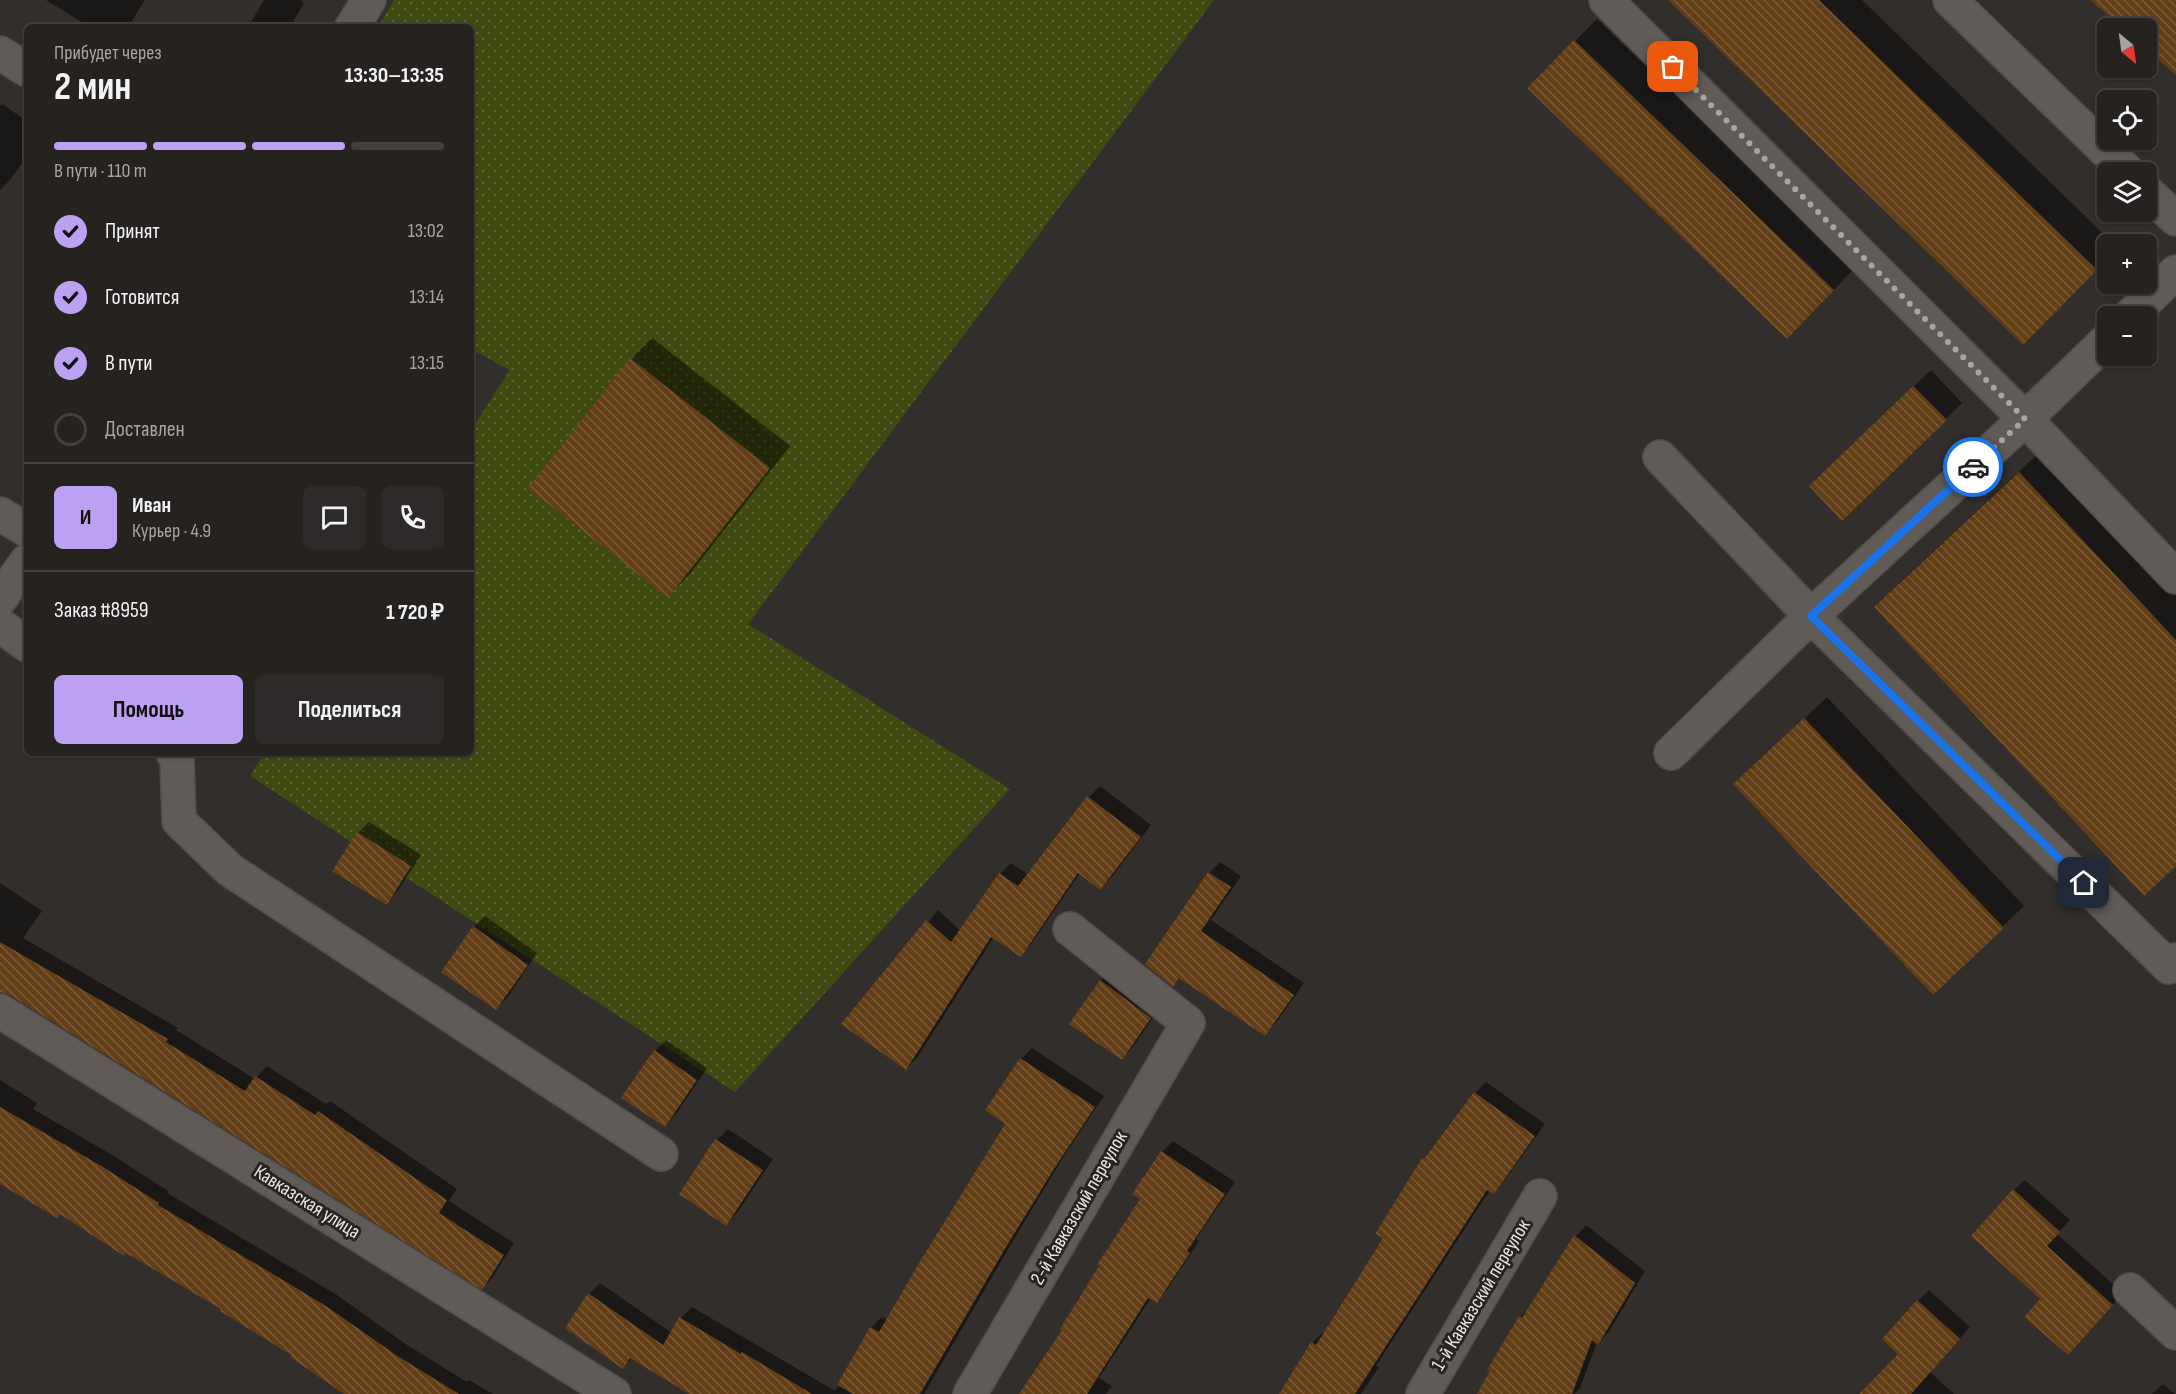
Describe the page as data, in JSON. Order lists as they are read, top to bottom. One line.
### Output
{"streets":{"street":["Кавказская улица","2-й Кавказский переулок","1-й Кавказский переулок"]},"north":"bottom right","page":{"map_buttons":["+","−"],"heading":["2 мин","Прибудет через","13:30–13:35"],"panel":["Иван","Курьер · 4.9","Заказ #8959","1 720 ₽"],"bar":"В пути · 110 m","list":[["Принят","13:02"],["Готовится","13:14"],["В пути","13:15"],"Доставлен"],"round":"И","buttons":["Помощь","Поделиться"]}}
